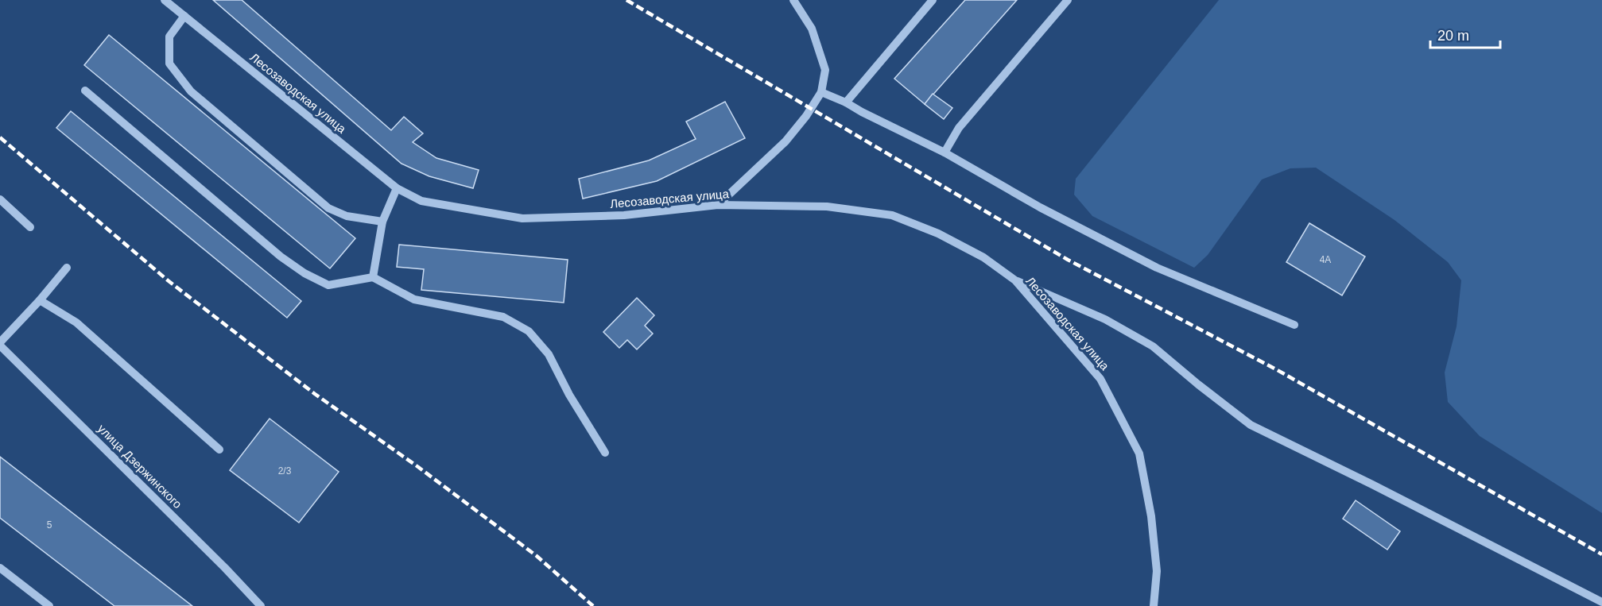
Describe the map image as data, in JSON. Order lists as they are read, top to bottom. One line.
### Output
{"streets":{"street":["Лесозаводская улица","улица Дзержинского"]},"house_numbers":["4А","2/3","5"],"scale_bar":"20 m"}
